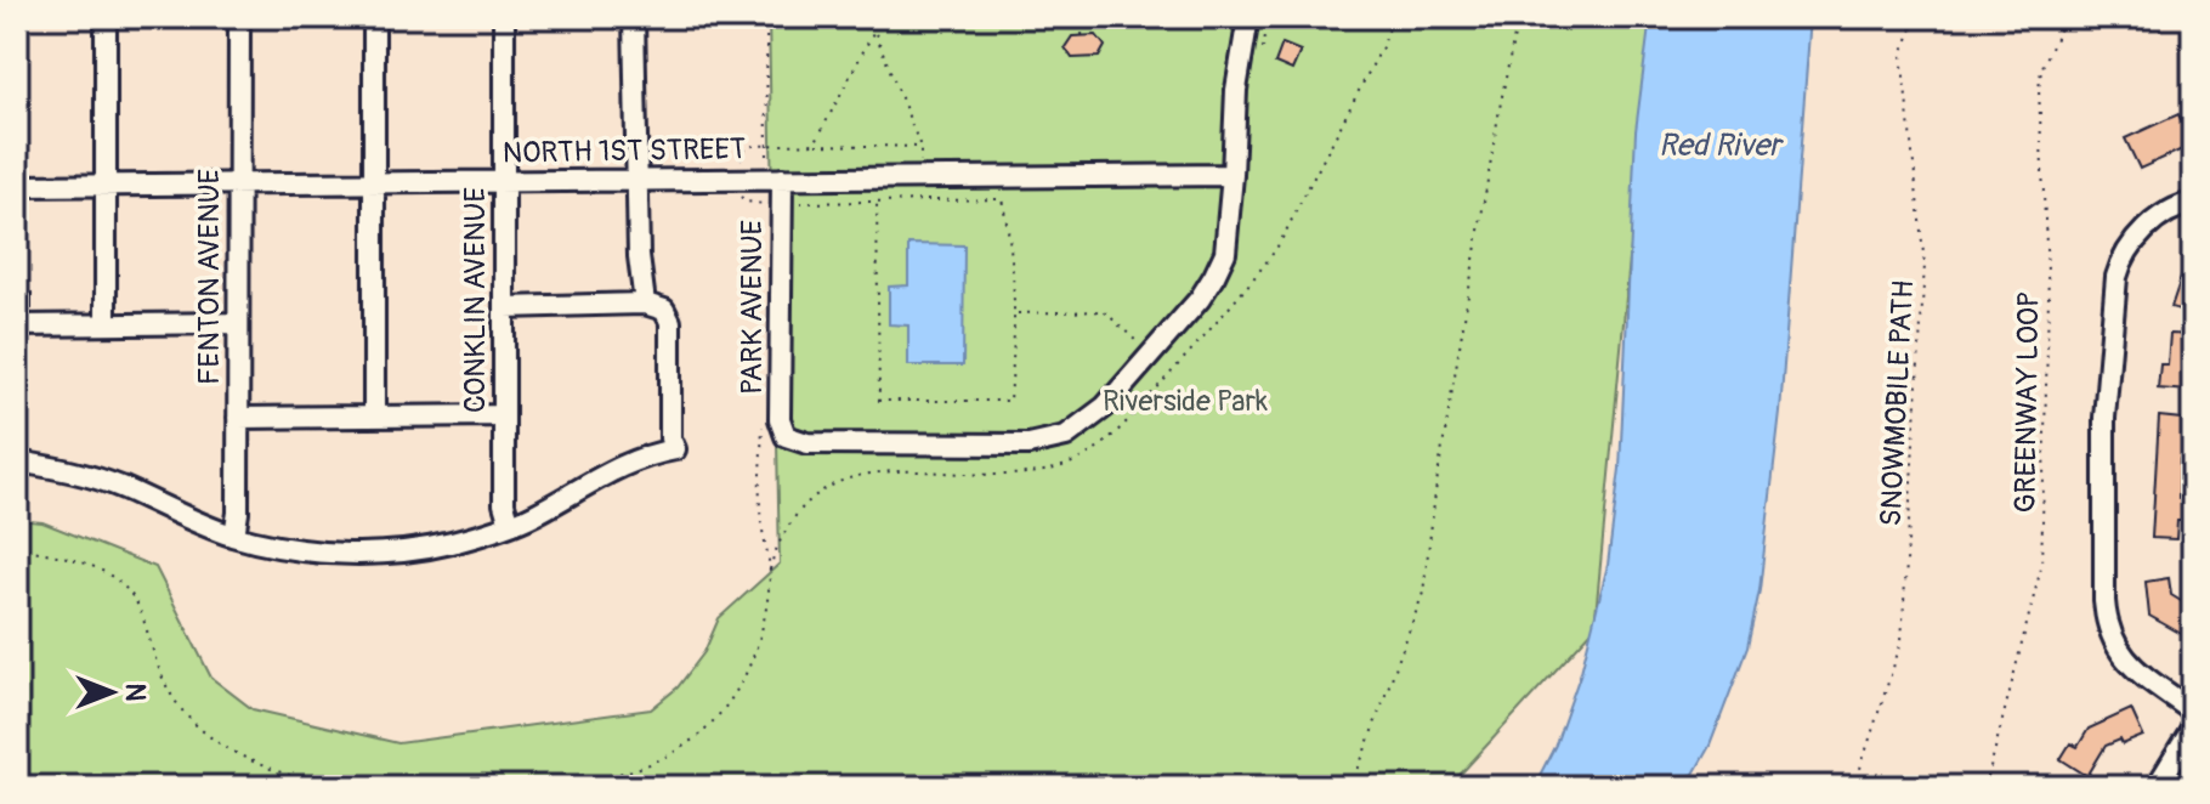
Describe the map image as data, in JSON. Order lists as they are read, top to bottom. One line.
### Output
{"streets":{"street":["NORTH 1ST STREET","FENTON AVENUE","CONKLIN AVENUE","PARK AVENUE"],"path":["GREENWAY LOOP","SNOWMOBILE PATH"]},"crossings":[["NORTH 1ST STREET","FENTON AVENUE"],["NORTH 1ST STREET","CONKLIN AVENUE"],["NORTH 1ST STREET","PARK AVENUE"]],"water":["Red River"],"parks":["Riverside Park"],"north":"right"}
